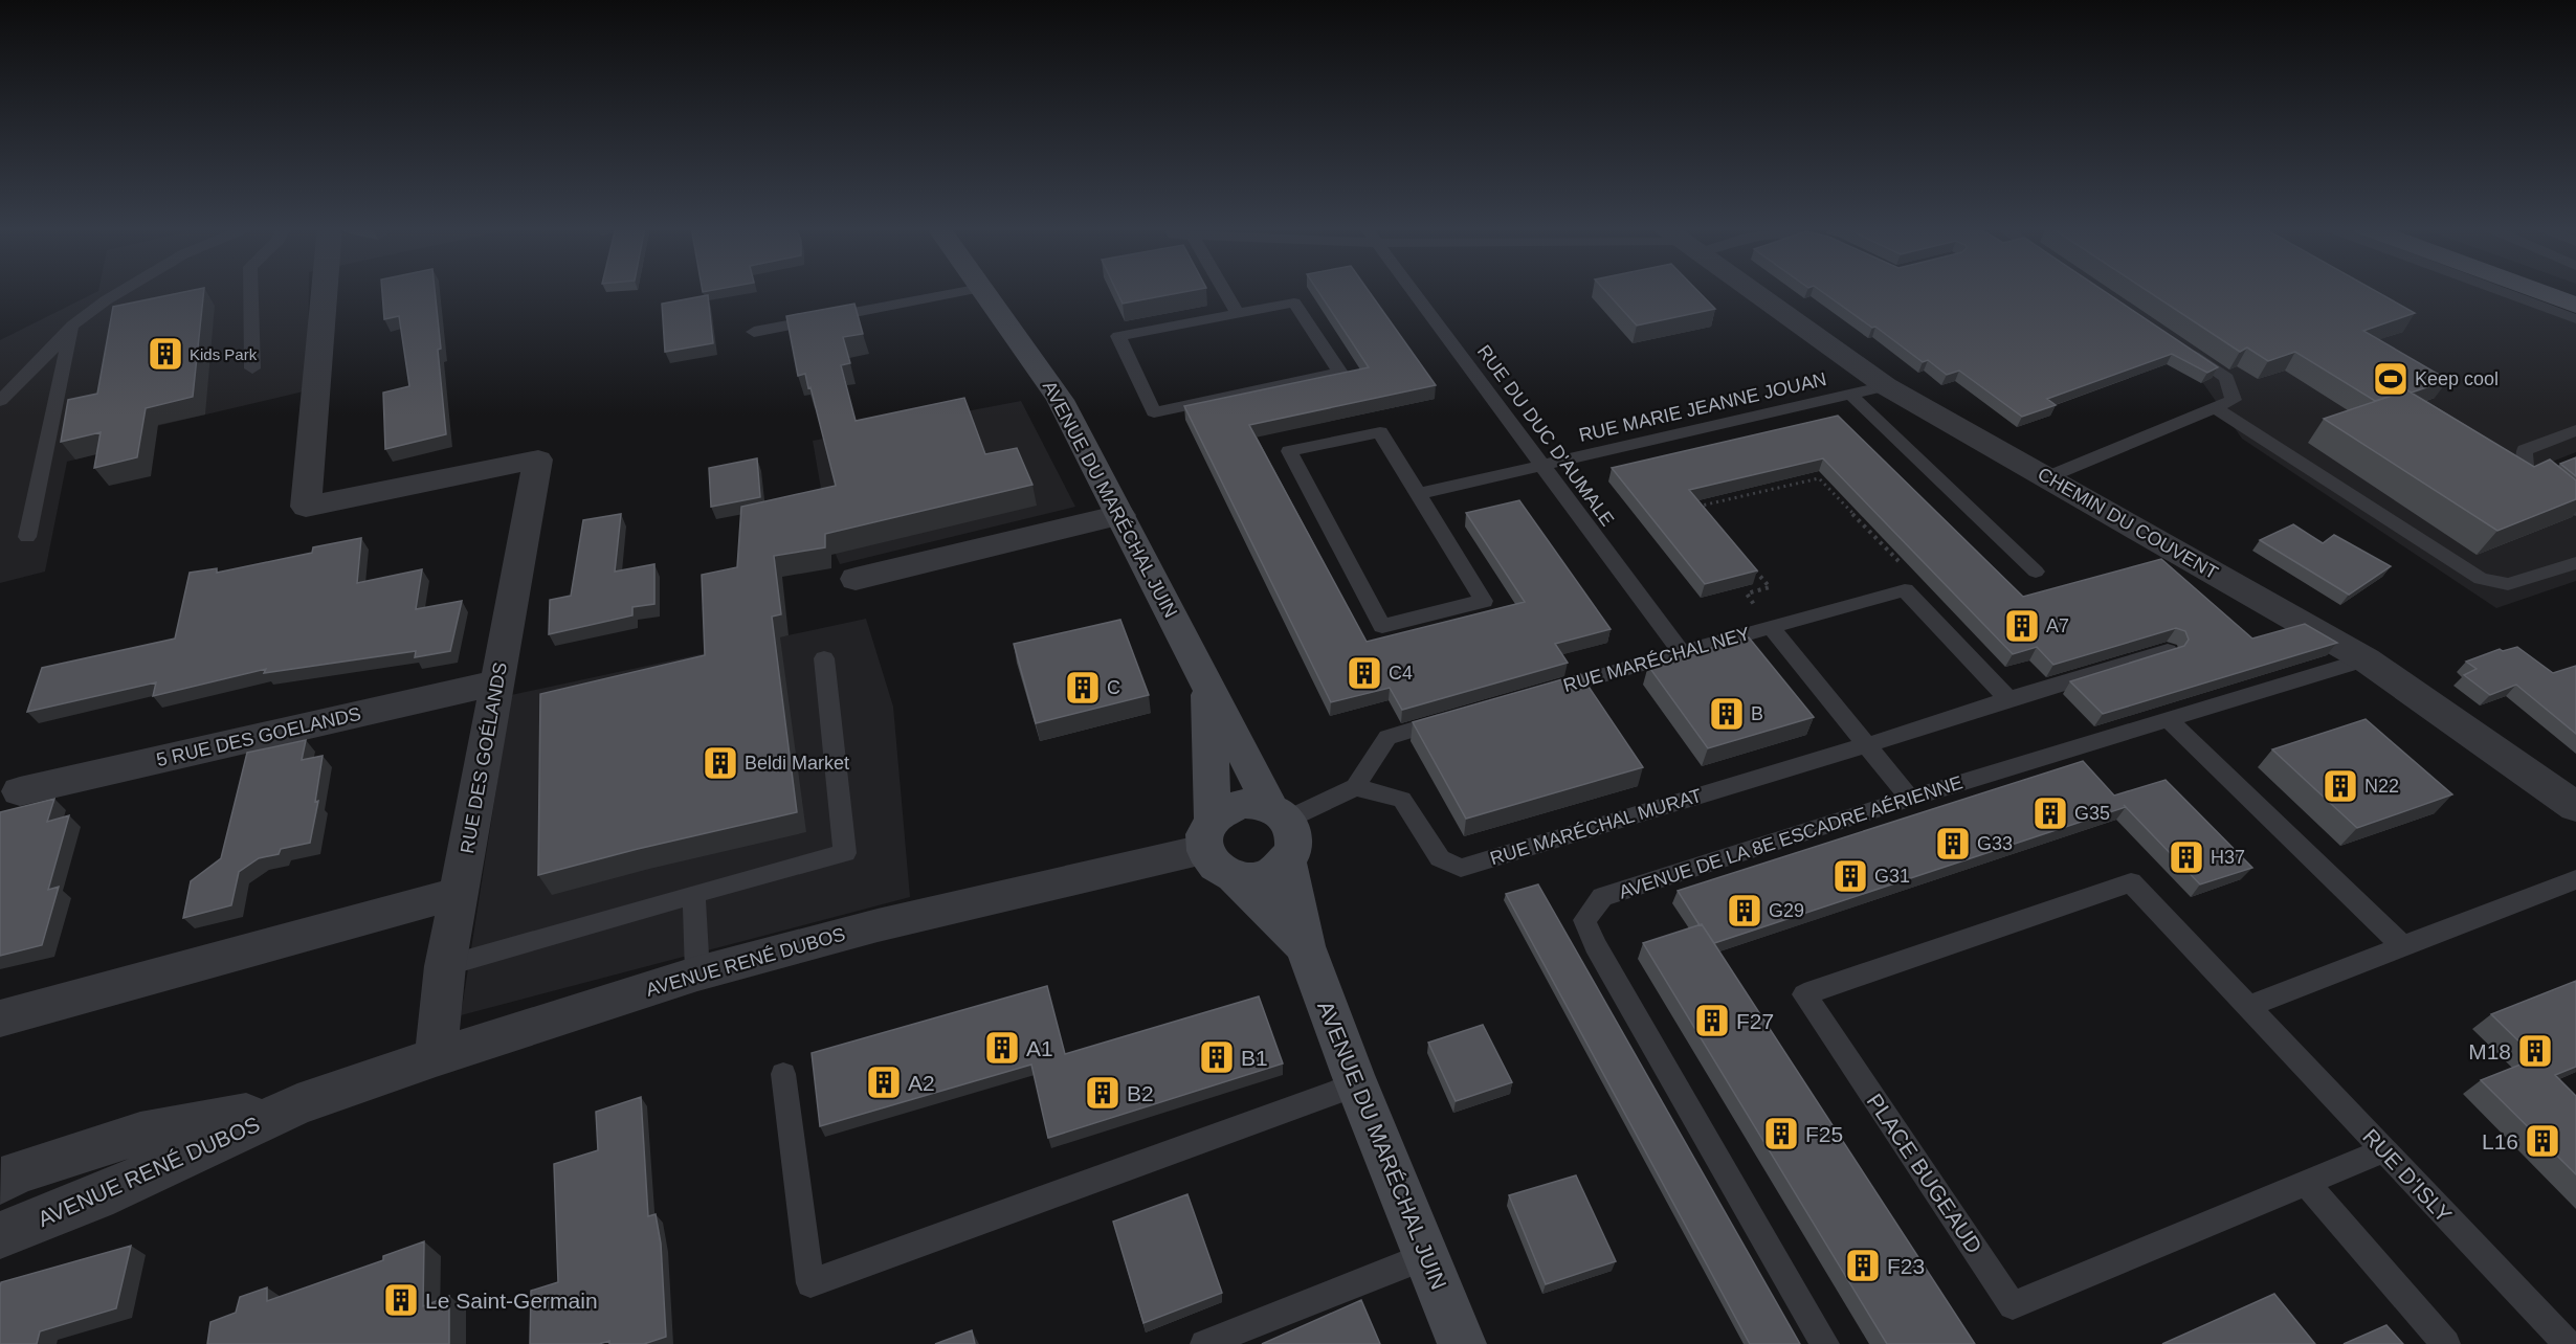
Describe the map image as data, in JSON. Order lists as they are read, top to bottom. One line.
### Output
{"streets":{"main road":["AVENUE DU MARÉCHAL JUIN"],"street":["CHEMIN DU COUVENT","5 RUE DES GOELANDS","RUE DES GOÉLANDS","AVENUE RENÉ DUBOS"],"lane":["RUE MARIE JEANNE JOUAN","RUE DU DUC D'AUMALE","RUE MARÉCHAL NEY","RUE MARÉCHAL MURAT","AVENUE DE LA 8E ESCADRE AÉRIENNE","PLACE BUGEAUD","RUE D'ISLY"]},"crossings":[["RUE MARIE JEANNE JOUAN","RUE DU DUC D'AUMALE"],["RUE MARIE JEANNE JOUAN","CHEMIN DU COUVENT"],["RUE DU DUC D'AUMALE","RUE MARÉCHAL NEY"],["AVENUE DU MARÉCHAL JUIN","AVENUE RENÉ DUBOS"],["CHEMIN DU COUVENT","AVENUE DE LA 8E ESCADRE AÉRIENNE"],["RUE MARÉCHAL NEY","RUE MARÉCHAL MURAT"],["RUE MARÉCHAL NEY","AVENUE DE LA 8E ESCADRE AÉRIENNE"],["5 RUE DES GOELANDS","RUE DES GOÉLANDS"],["RUE DES GOÉLANDS","AVENUE RENÉ DUBOS"],["PLACE BUGEAUD","RUE D'ISLY"]],"places":{"building":["Kids Park","A7","C4","C","B","Beldi Market","N22","G35","G33","H37","G31","G29","F27","A1","M18","B1","A2","B2","F25","L16","F23","Le Saint-Germain"],"sports":["Keep cool"]}}
